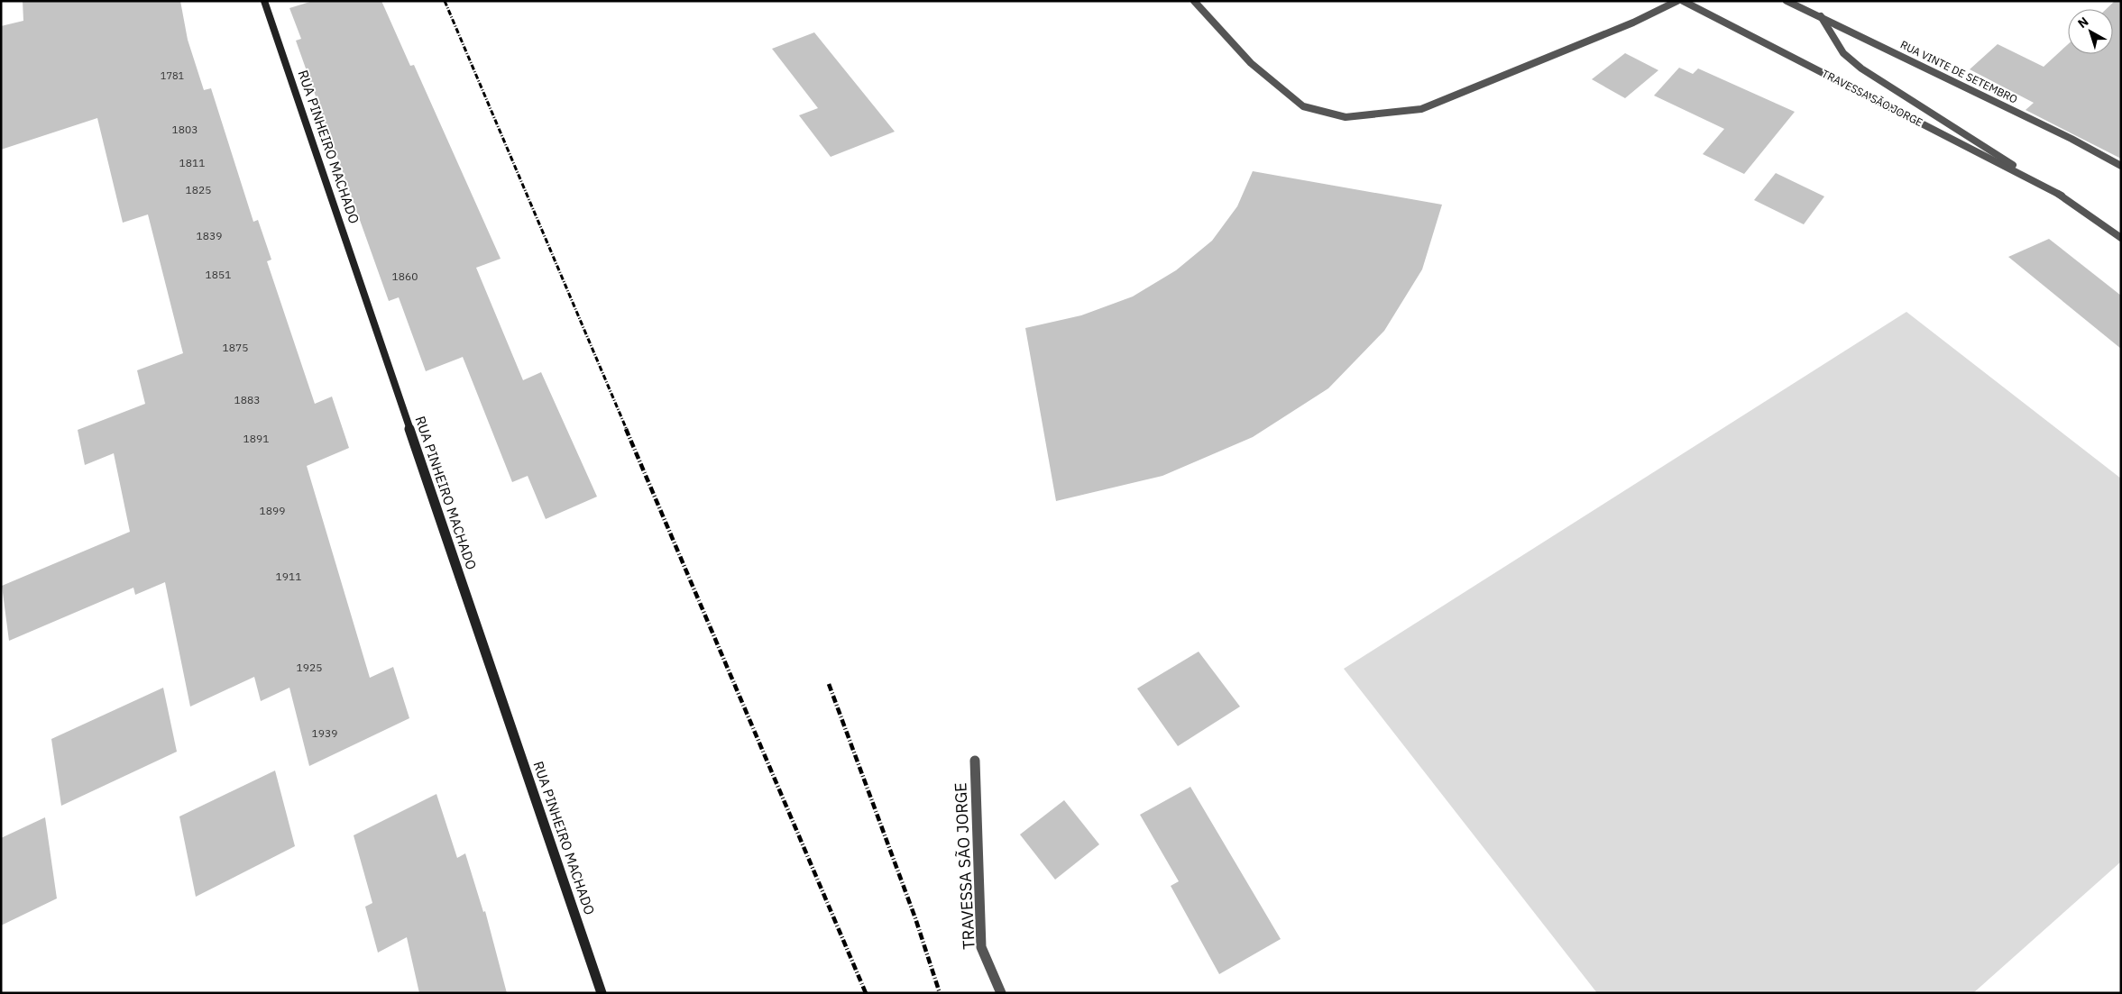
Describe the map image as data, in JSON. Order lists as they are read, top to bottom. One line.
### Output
{"streets":{"main road":["RUA PINHEIRO MACHADO"],"street":["RUA VINTE DE SETEMBRO","TRAVESSA SÃO JORGE"]},"crossings":[["RUA VINTE DE SETEMBRO","TRAVESSA SÃO JORGE"]],"house_numbers":["1781","1803","1811","1825","1839","1851","1860","1875","1883","1891","1899","1911","1925","1939"],"north":"top left"}
